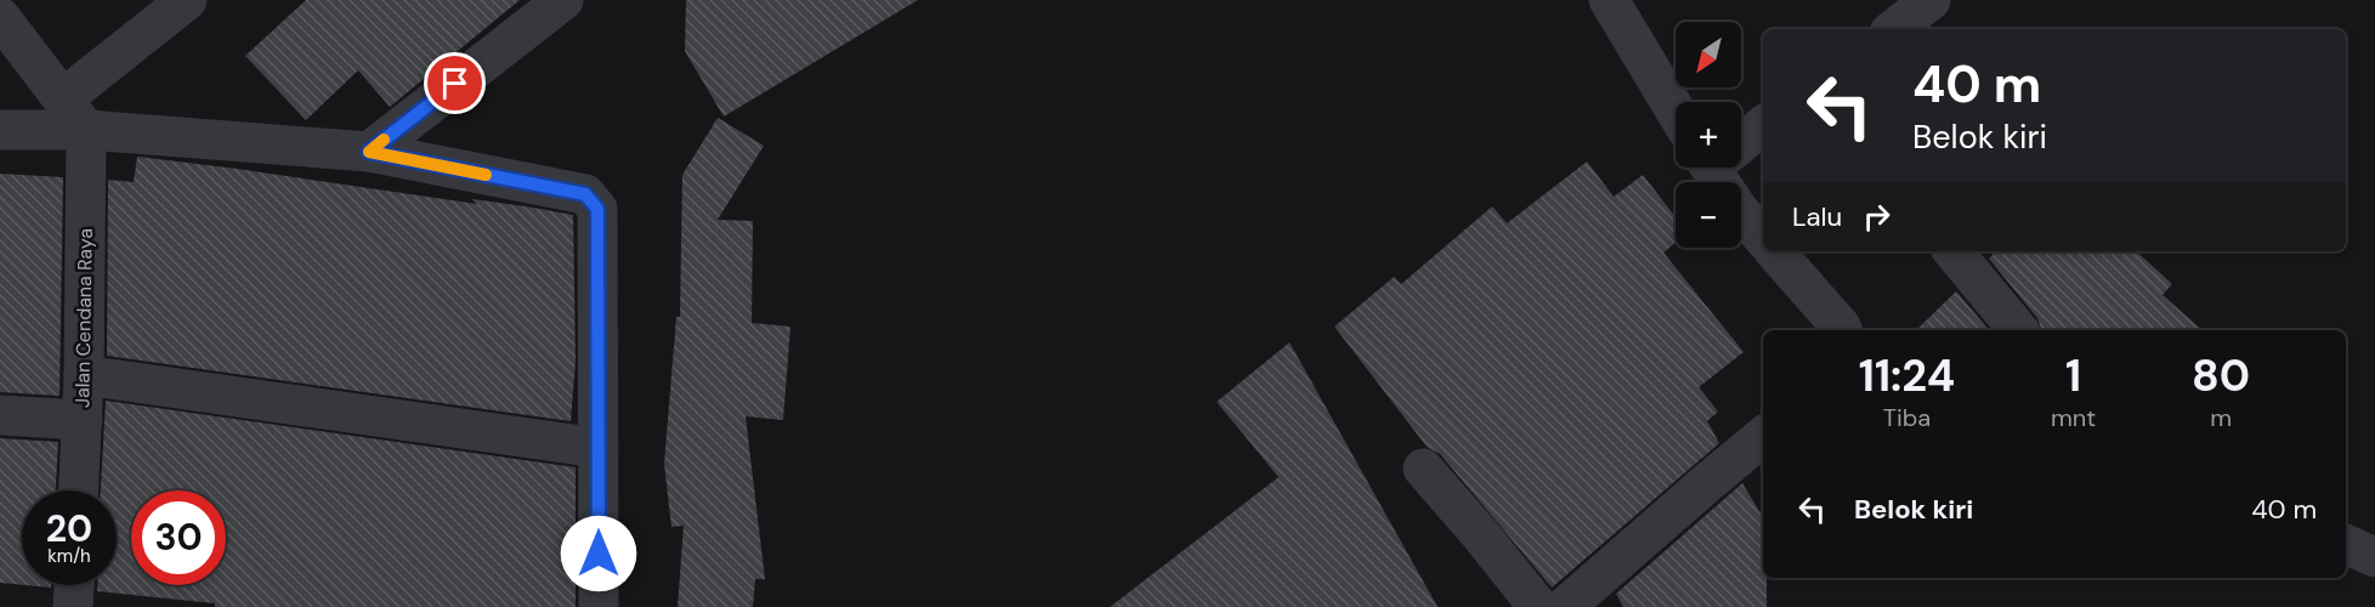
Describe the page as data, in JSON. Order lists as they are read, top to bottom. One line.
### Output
{"streets":{"street":["Jalan Cendana Raya"]},"north":"bottom left","page":{"map_buttons":["+","−"],"turn":["40 m","Belok kiri"],"then":"Lalu","eta":["11:24","Tiba","1","mnt","80","m"],"list":[{"name":"Belok kiri","value":"40 m"}],"speed":"20 km/h","limit":"30"}}
